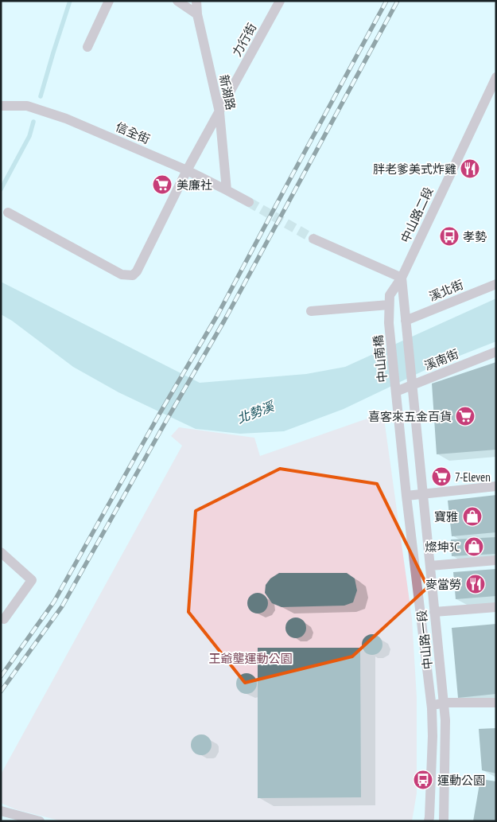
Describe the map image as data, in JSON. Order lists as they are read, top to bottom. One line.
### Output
{"streets":{"street":["力行街","新湖路","信全街","中山路二段","溪北街","中山南橋","溪南街","中山路一段"]},"crossings":[["力行街","新湖路"],["力行街","信全街"],["新湖路","信全街"],["中山路二段","中山南橋"],["中山南橋","溪南街"],["中山南橋","中山路一段"],["溪南街","中山路一段"]],"water":["北勢溪"],"parks":["王爺壟運動公園"],"places":{"restaurant":["胖老爹美式炸雞","麥當勞"],"supermarket":["美廉社","喜客來五金百貨","7-Eleven"],"bus stop":["孝勢","運動公園"],"shop":["寶雅","燦坤3C"]}}
